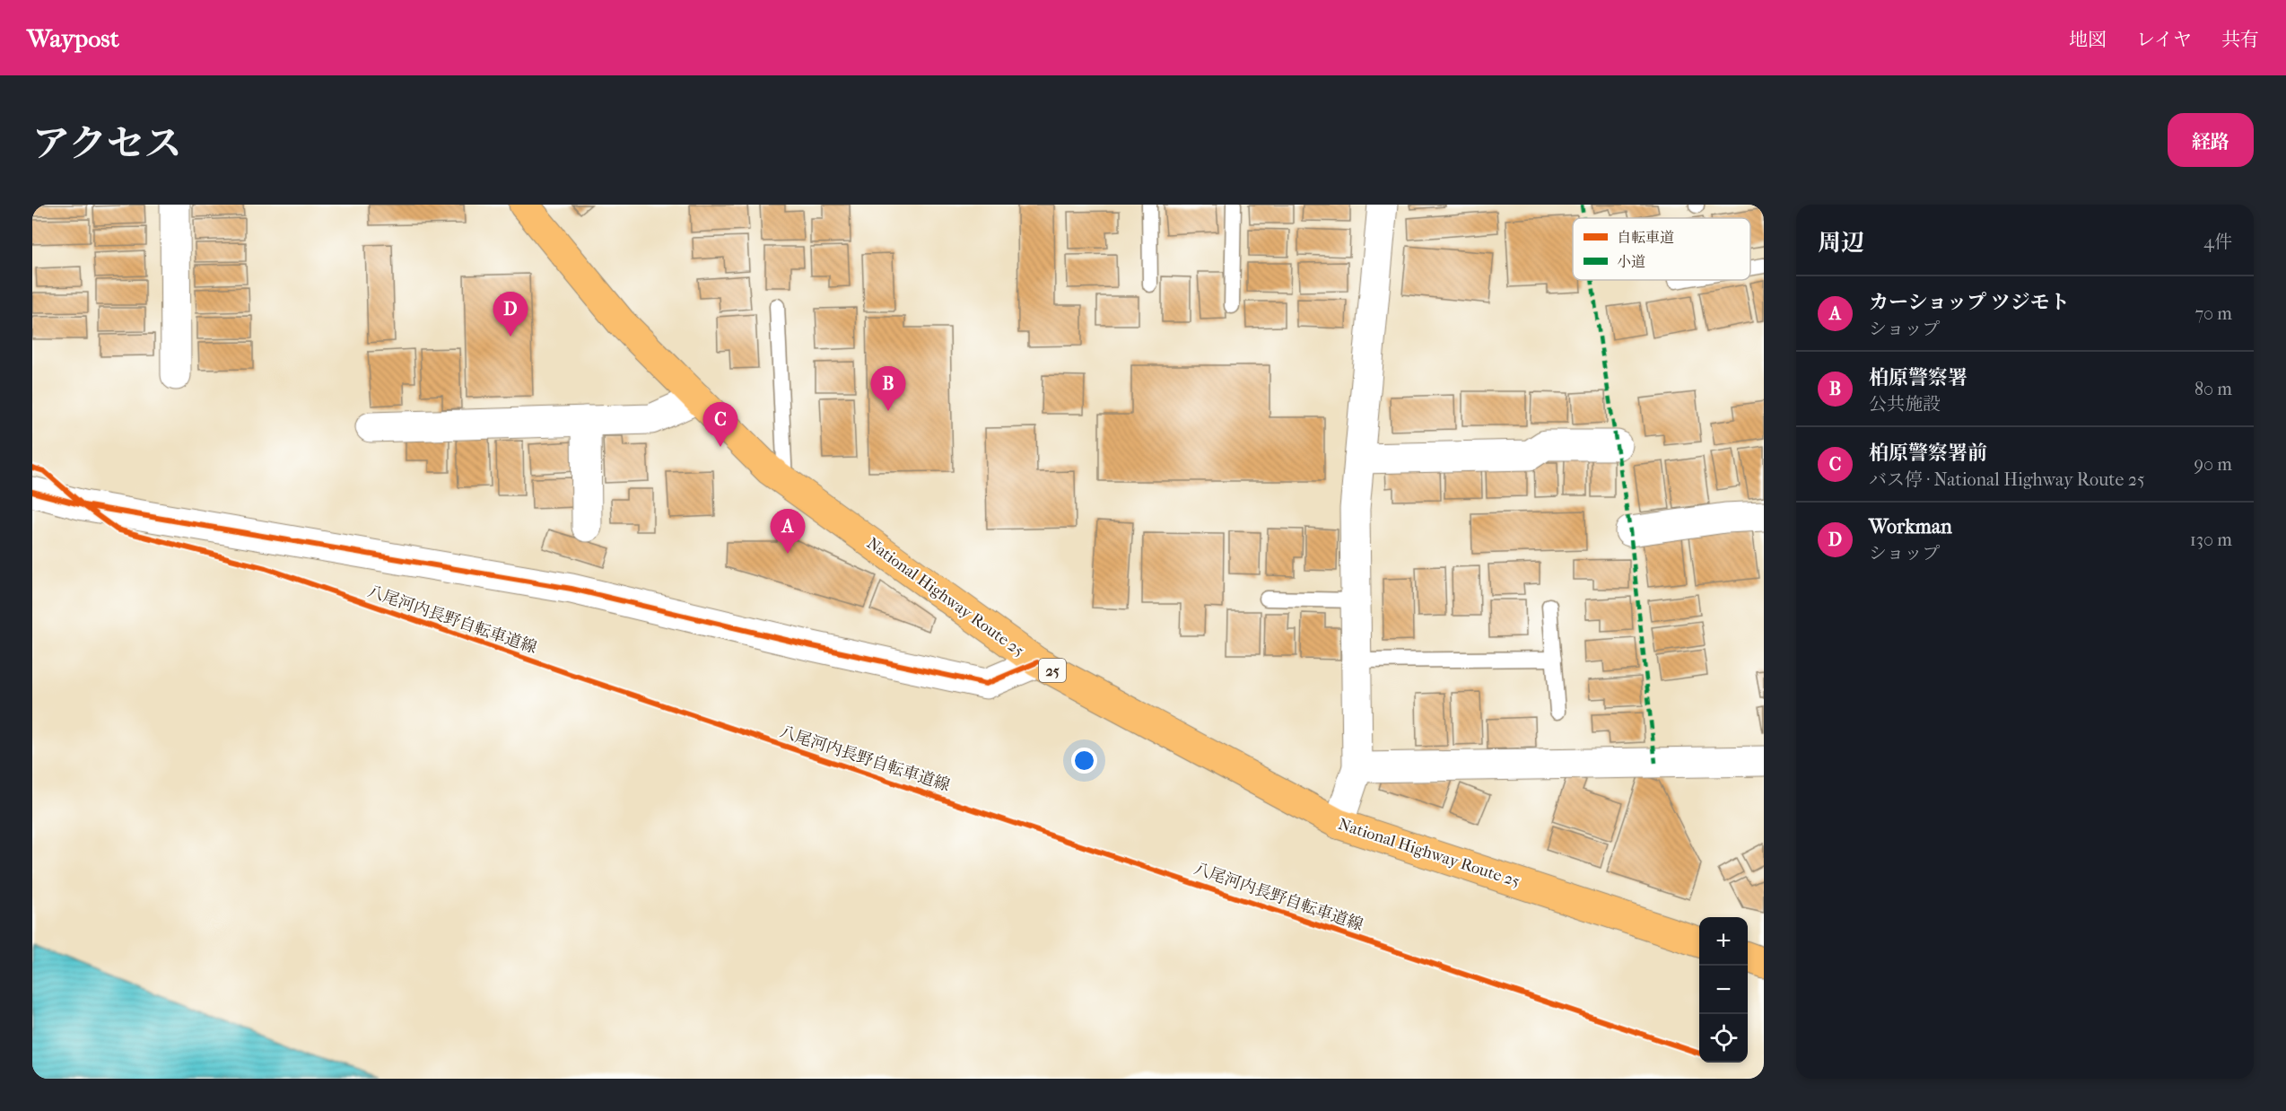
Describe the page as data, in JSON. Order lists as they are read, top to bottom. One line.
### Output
{"streets":{"highway":["National Highway Route 25","25"],"cycle path":["八尾河内長野自転車道線"]},"legend":["自転車道","小道"],"page":{"header":"Waypost","nav":["地図","レイヤ","共有"],"title":"アクセス","buttons":"経路","heading":["周辺","4件"],"list":[{"mark":"A","name":"カーショップ ツジモト","note":"ショップ","value":"70 m"},{"mark":"B","name":"柏原警察署","note":"公共施設","value":"80 m"},{"mark":"C","name":"柏原警察署前","note":"バス停 · National Highway Route 25","value":"90 m"},{"mark":"D","name":"Workman","note":"ショップ","value":"130 m"}],"pins":["D","B","C","A"],"map_buttons":["+","−"]}}
